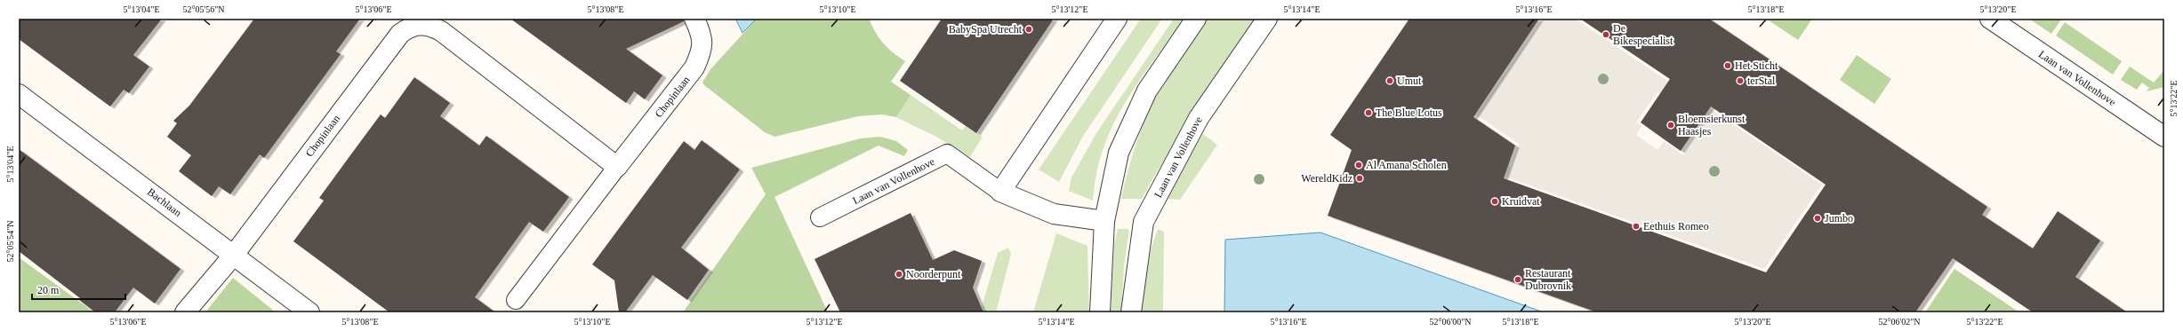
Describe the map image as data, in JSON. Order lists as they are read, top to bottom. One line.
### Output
{"streets":{"street":["Laan van Vollenhove","Chopinlaan","Bachlaan"]},"crossings":[["Chopinlaan","Bachlaan"]],"places":["BabySpa Utrecht","De Bikespecialist","Het Sticht","Umut","terStal","The Blue Lotus","Bloemsierkunst Haasjes","Al Amana Scholen","WereldKidz","Kruidvat","Jumbo","Eethuis Romeo","Noorderpunt","Restaurant Dubrovnik"],"scale_bar":"20 m","coordinates":["5°13'04\"E","52°05'56\"N","5°13'06\"E","5°13'08\"E","5°13'10\"E","5°13'12\"E","5°13'14\"E","5°13'16\"E","5°13'18\"E","5°13'20\"E","5°13'22\"E","52°05'54\"N","52°06'00\"N","52°06'02\"N"]}
